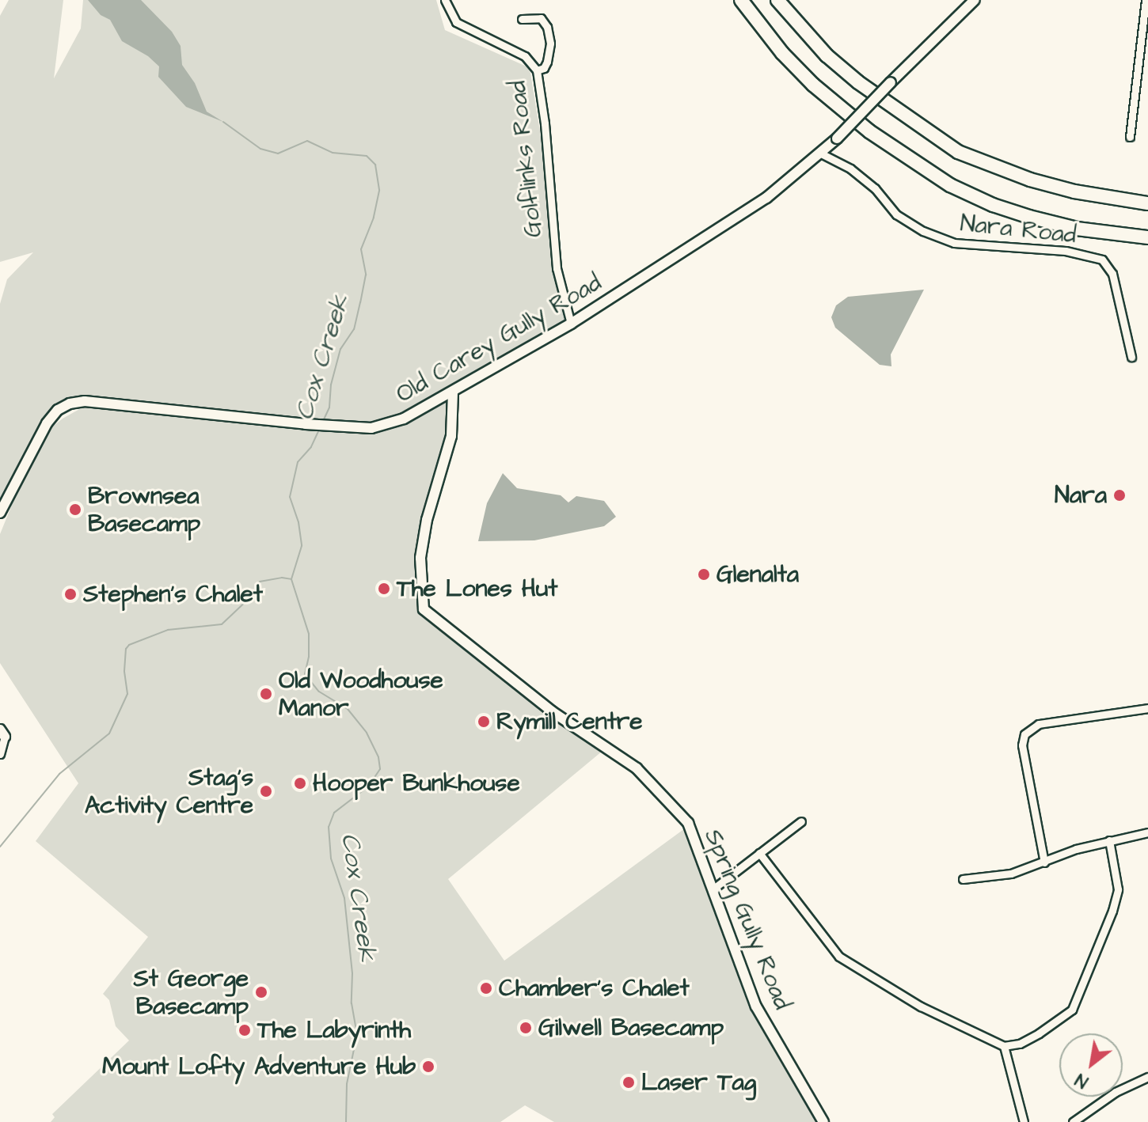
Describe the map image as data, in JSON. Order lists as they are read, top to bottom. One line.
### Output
{"streets":{"main road":["Old Carey Gully Road","Spring Gully Road"],"street":["Golflinks Road","Nara Road"]},"crossings":[["Golflinks Road","Old Carey Gully Road"],["Nara Road","Old Carey Gully Road"],["Old Carey Gully Road","Spring Gully Road"]],"water":["Cox Creek"],"places":["Nara","Brownsea Basecamp","Glenalta","The Lones Hut","Stephen's Chalet","Old Woodhouse Manor","Rymill Centre","Hooper Bunkhouse","Stag's Activity Centre","Chamber's Chalet","St George Basecamp","Gilwell Basecamp","The Labyrinth","Mount Lofty Adventure Hub","Laser Tag"],"north":"bottom left"}
